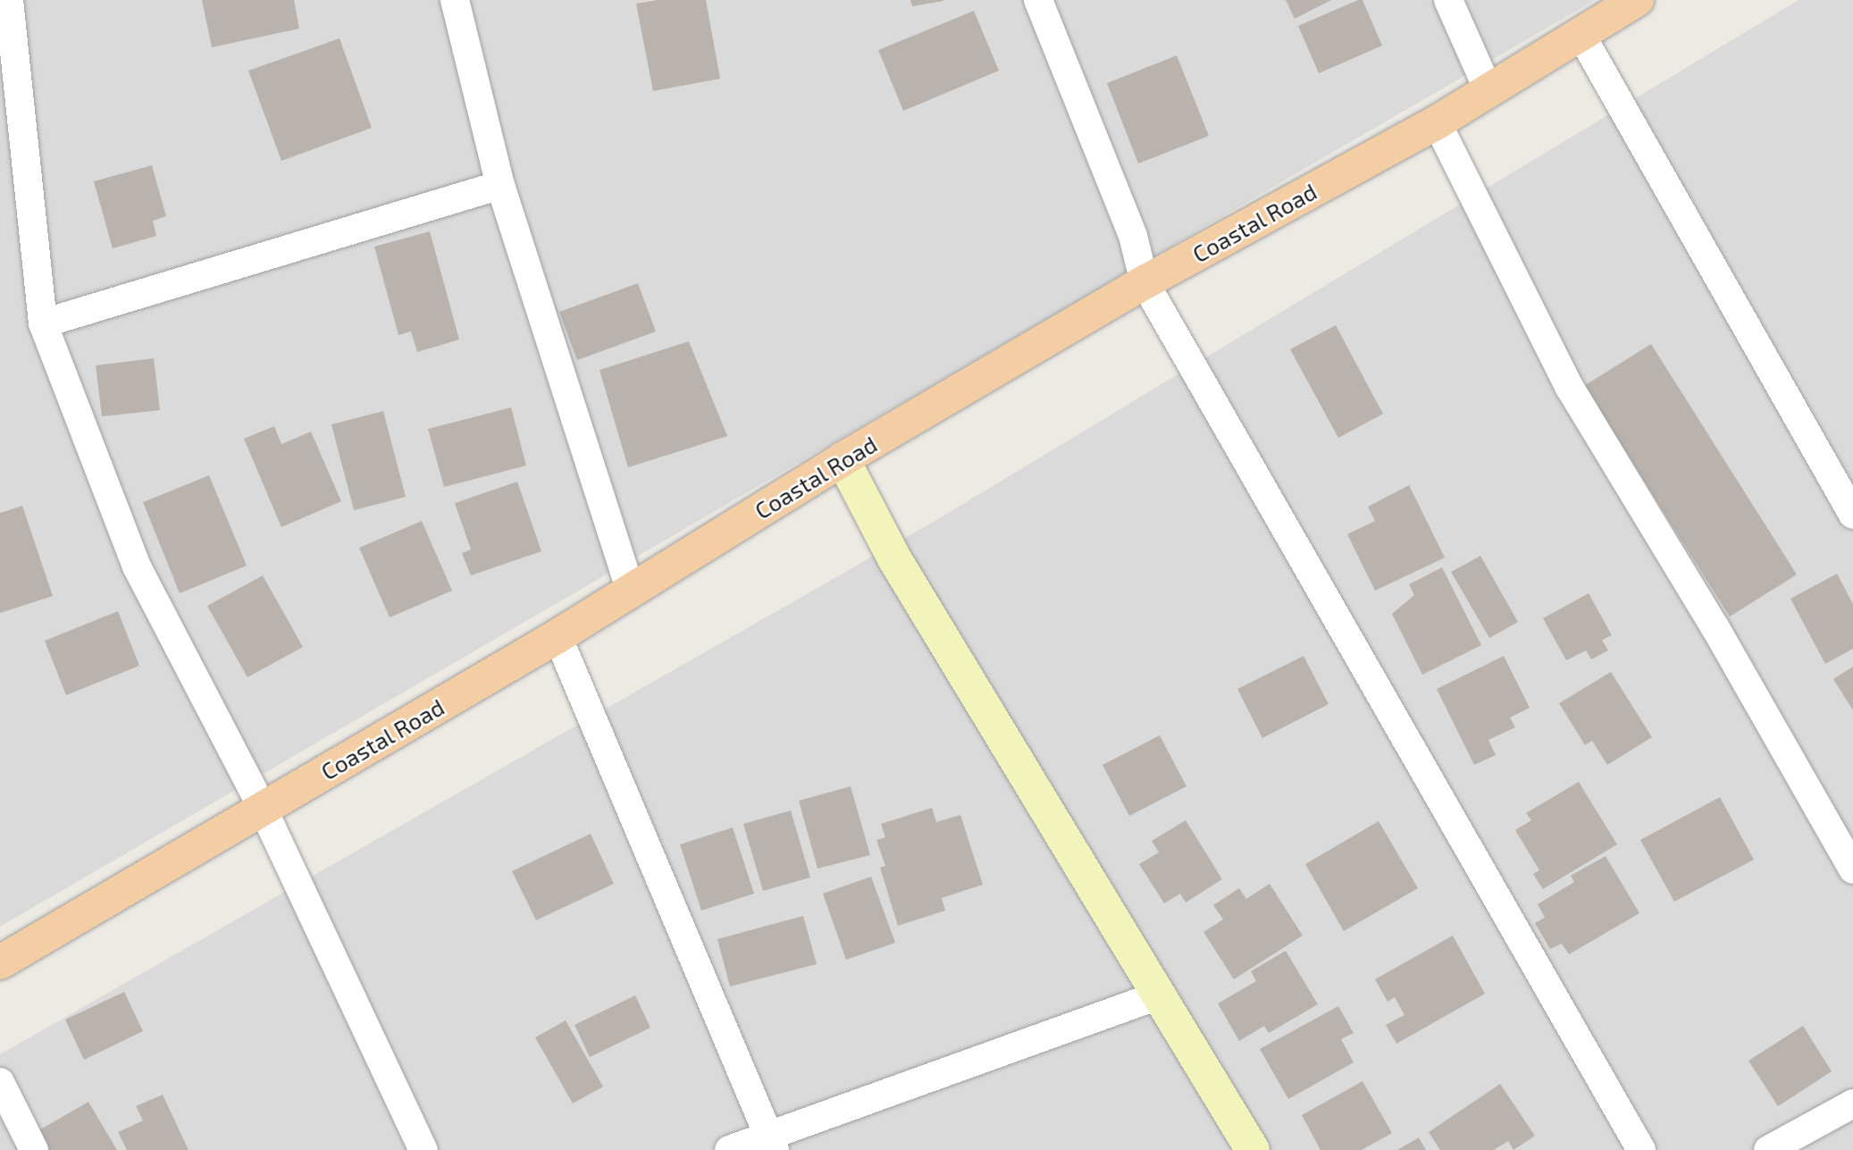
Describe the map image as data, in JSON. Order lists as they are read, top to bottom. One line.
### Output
{"streets":{"main road":["Coastal Road"]}}
